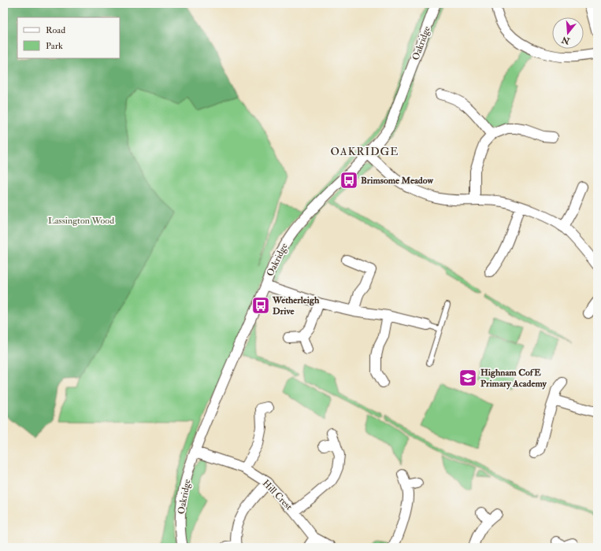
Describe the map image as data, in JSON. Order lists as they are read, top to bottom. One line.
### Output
{"streets":{"street":["Oakridge","Hill Crest"]},"crossings":[["Oakridge","Hill Crest"]],"districts":["OAKRIDGE"],"parks":["Lassington Wood"],"places":{"bus stop":["Brimsome Meadow","Wetherleigh Drive"],"school or university":["Highnam CofE Primary Academy"]},"legend":["Road","Park"],"north":"bottom"}
